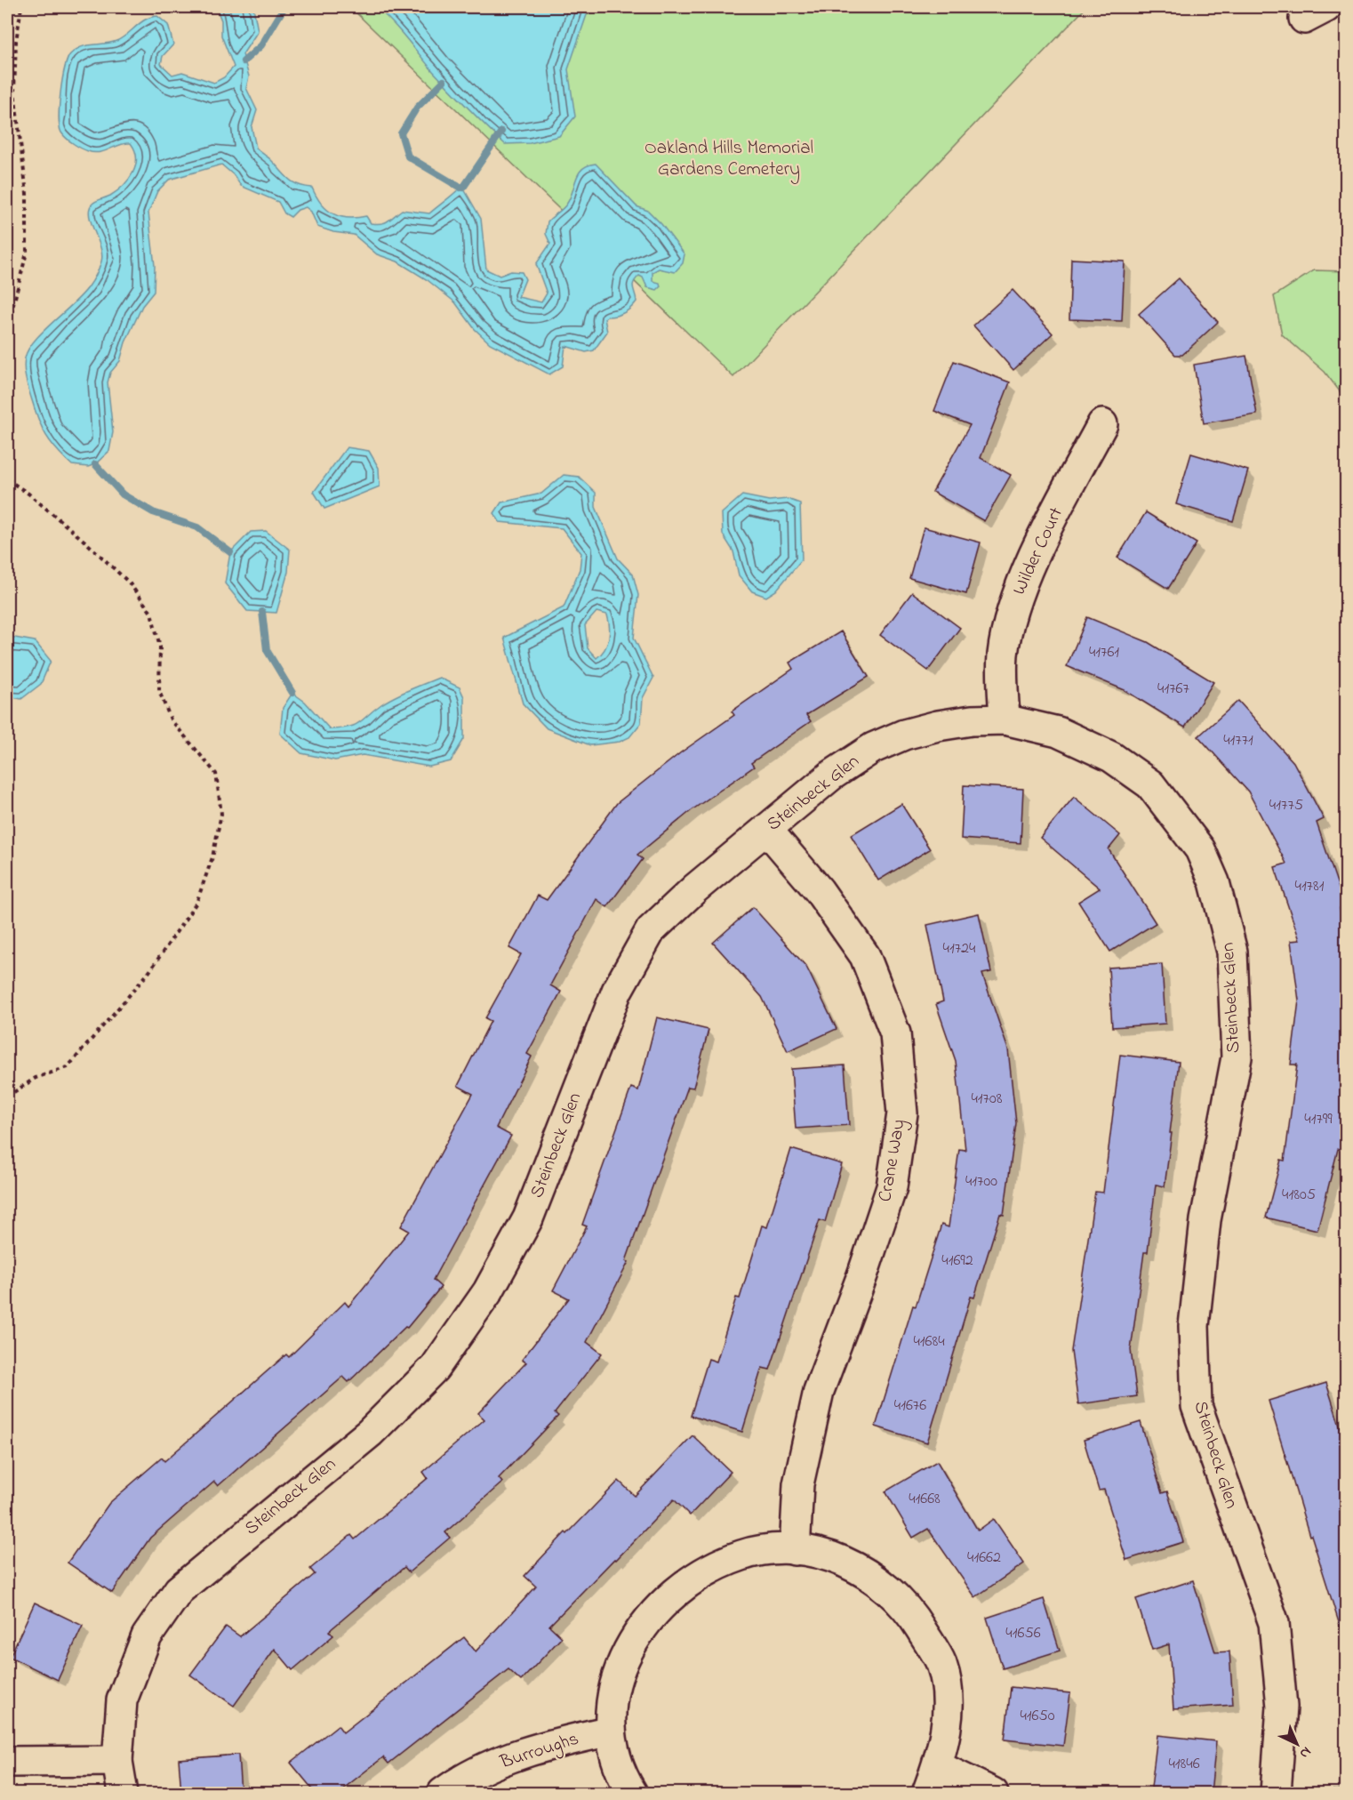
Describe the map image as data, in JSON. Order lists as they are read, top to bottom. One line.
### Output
{"streets":{"street":["Wilder Court","Steinbeck Glen","Crane Way","Burroughs"]},"crossings":[["Wilder Court","Steinbeck Glen"],["Steinbeck Glen","Crane Way"]],"parks":["Oakland Hills Memorial Gardens Cemetery"],"house_numbers":["41761","41767","41771","41775","41781","41724","41708","41799","41700","41805","41692","41684","41676","41668","41662","41656","41650","41846"],"north":"bottom right"}
